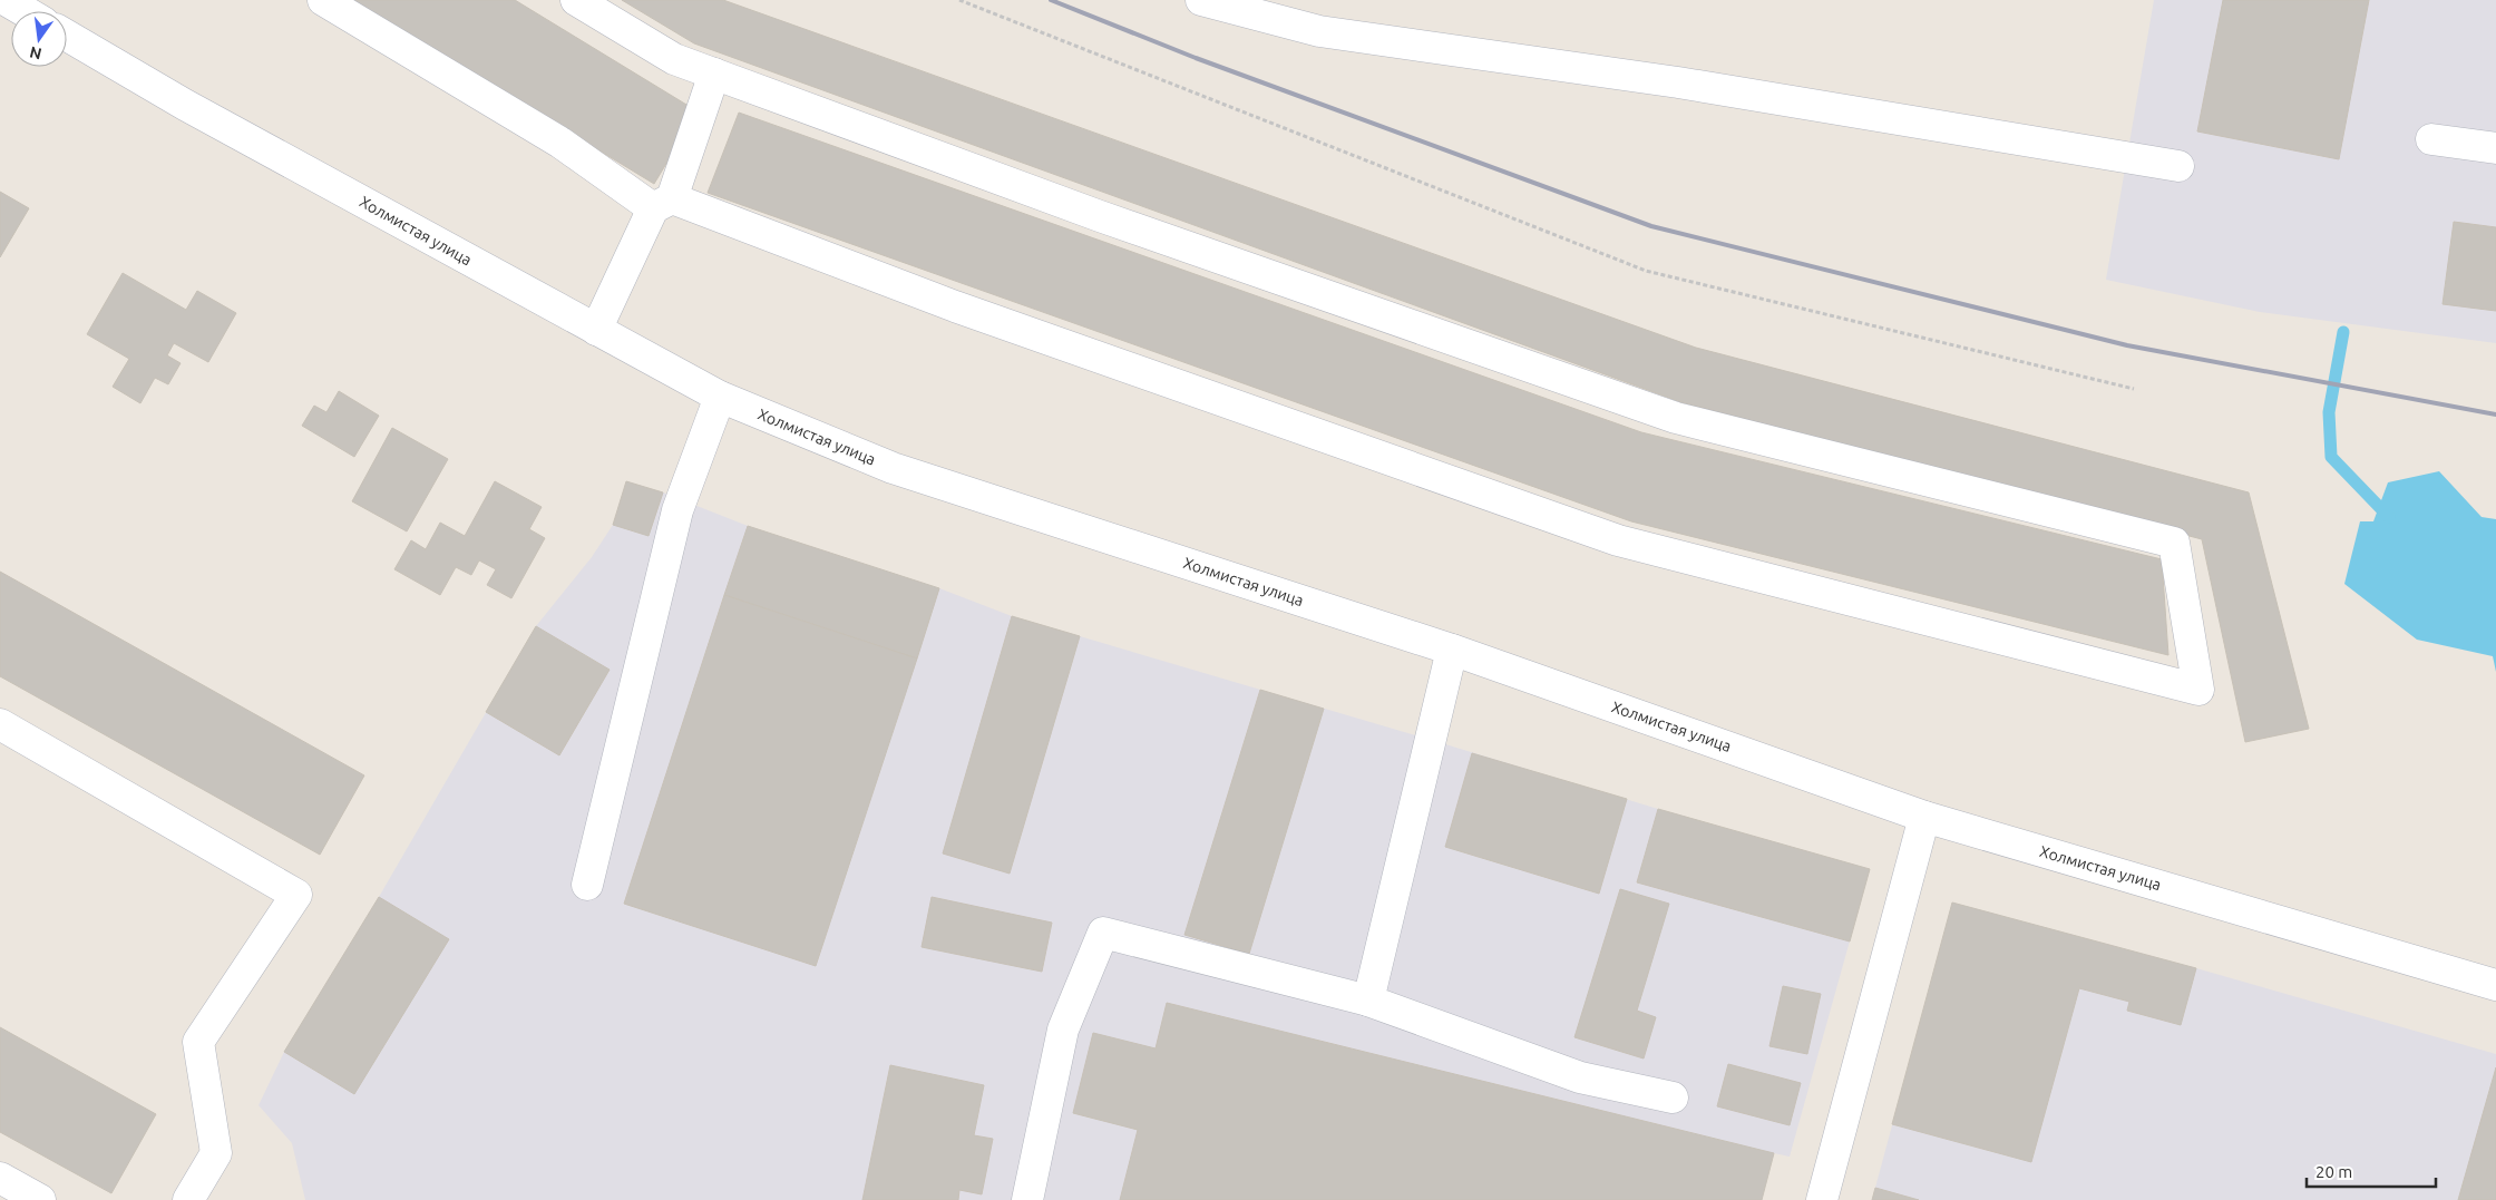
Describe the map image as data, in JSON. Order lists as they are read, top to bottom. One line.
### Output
{"streets":{"street":["Холмистая улица"]},"scale_bar":"20 m","north":"bottom"}
